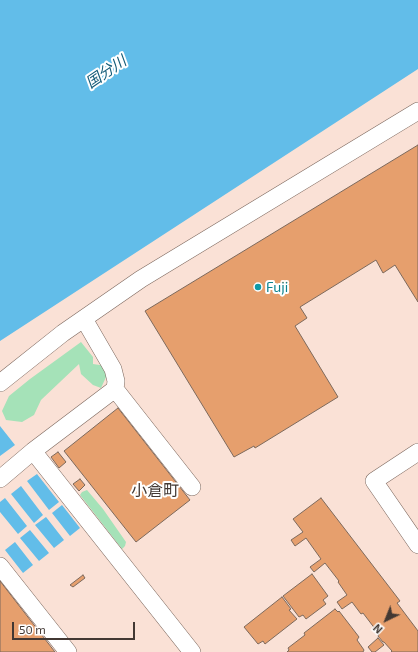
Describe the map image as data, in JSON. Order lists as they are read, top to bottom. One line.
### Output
{"districts":["小倉町"],"water":["国分川"],"places":["Fuji"],"scale_bar":"50 m","north":"bottom left"}
